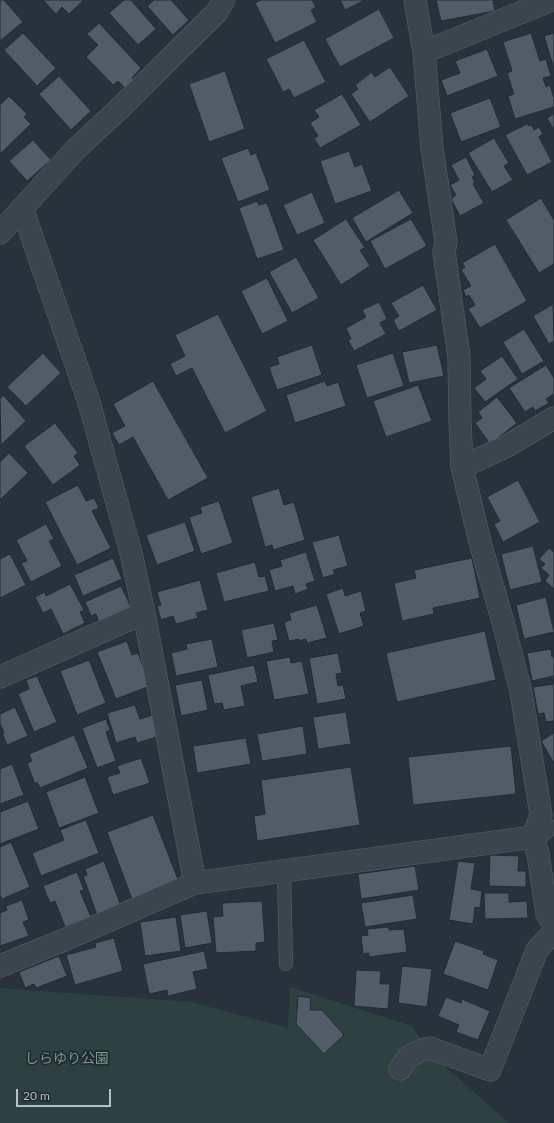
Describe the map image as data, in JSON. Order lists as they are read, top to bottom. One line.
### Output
{"parks":["しらゆり公園"],"scale_bar":"20 m"}
